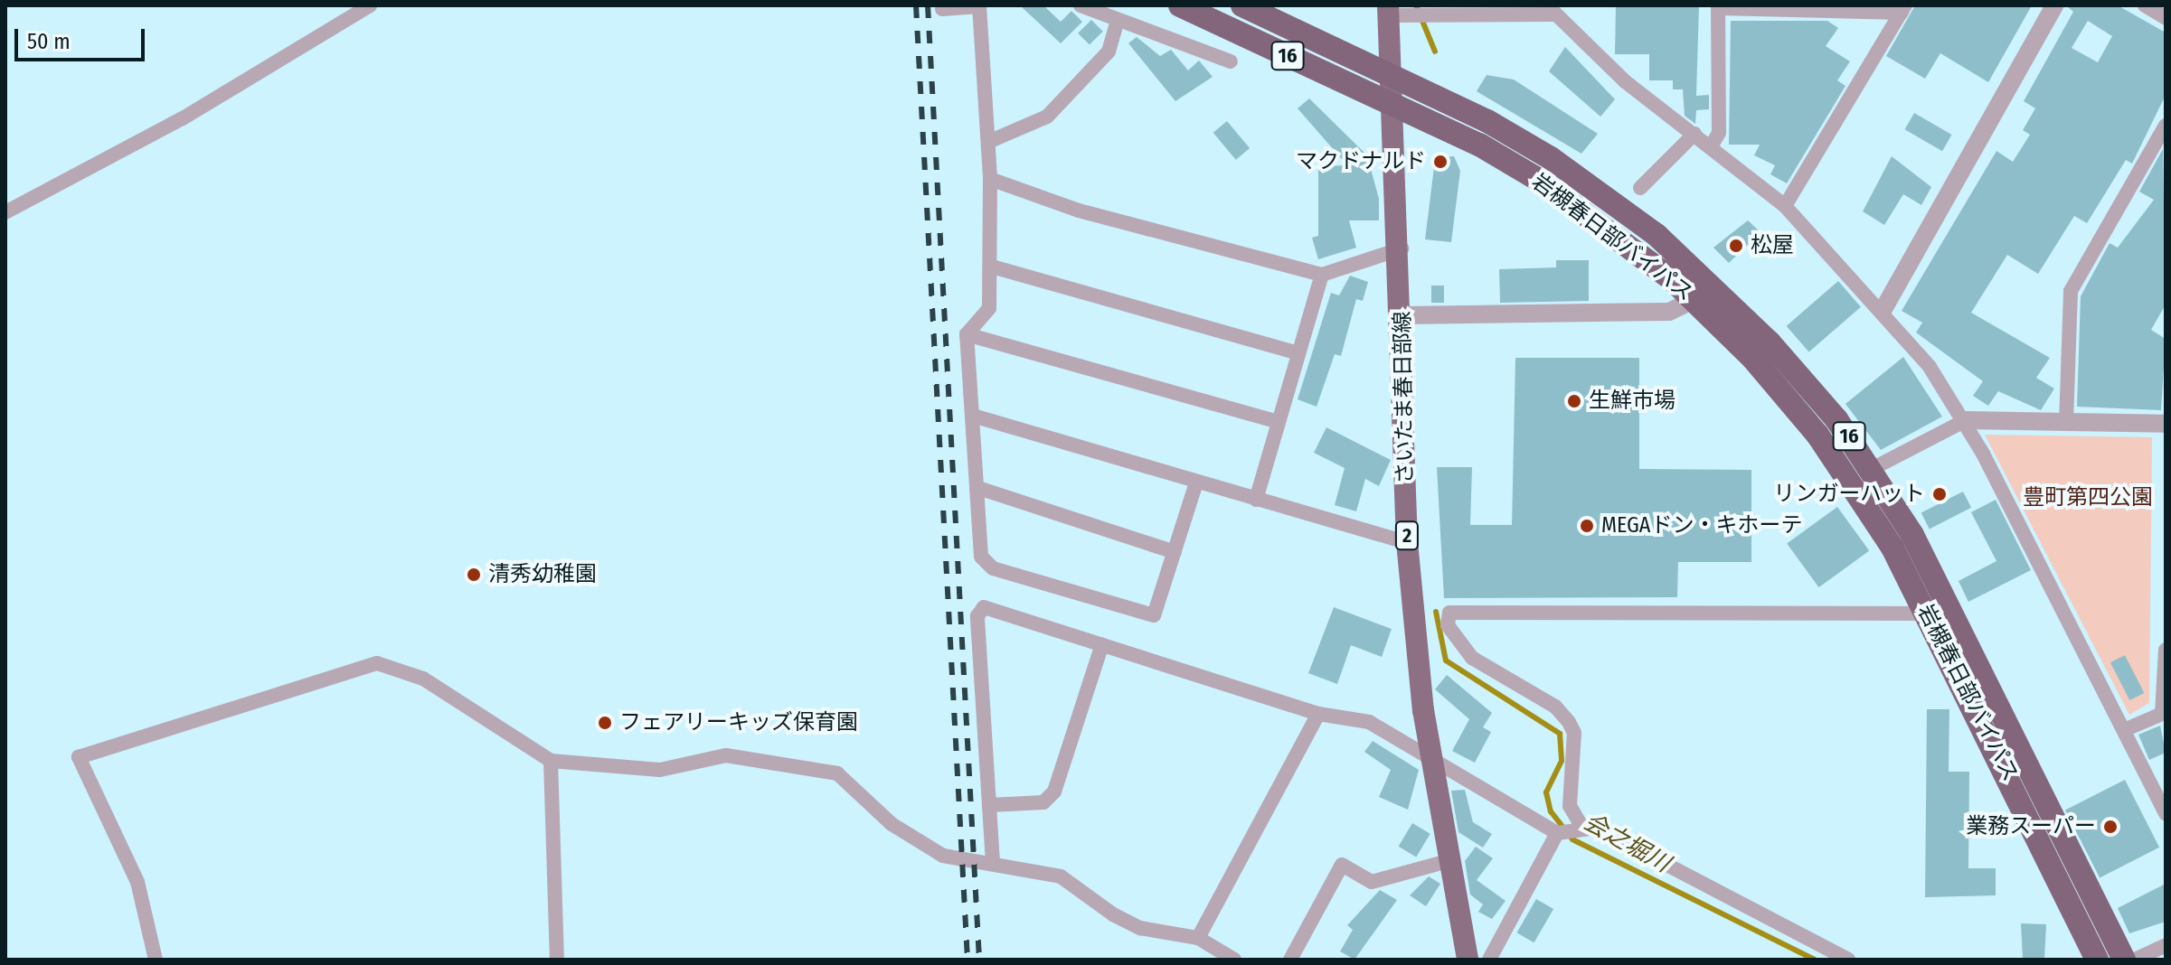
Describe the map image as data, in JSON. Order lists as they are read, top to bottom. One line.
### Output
{"streets":{"highway":["16","岩槻春日部バイパス"],"main road":["さいたま春日部線","2"]},"crossings":[["岩槻春日部バイパス","さいたま春日部線"]],"water":["会之堀川"],"parks":["豊町第四公園"],"places":["マクドナルド","松屋","生鮮市場","リンガーハット","MEGAドン・キホーテ","清秀幼稚園","フェアリーキッズ保育園","業務スーパー"],"scale_bar":"50 m"}
